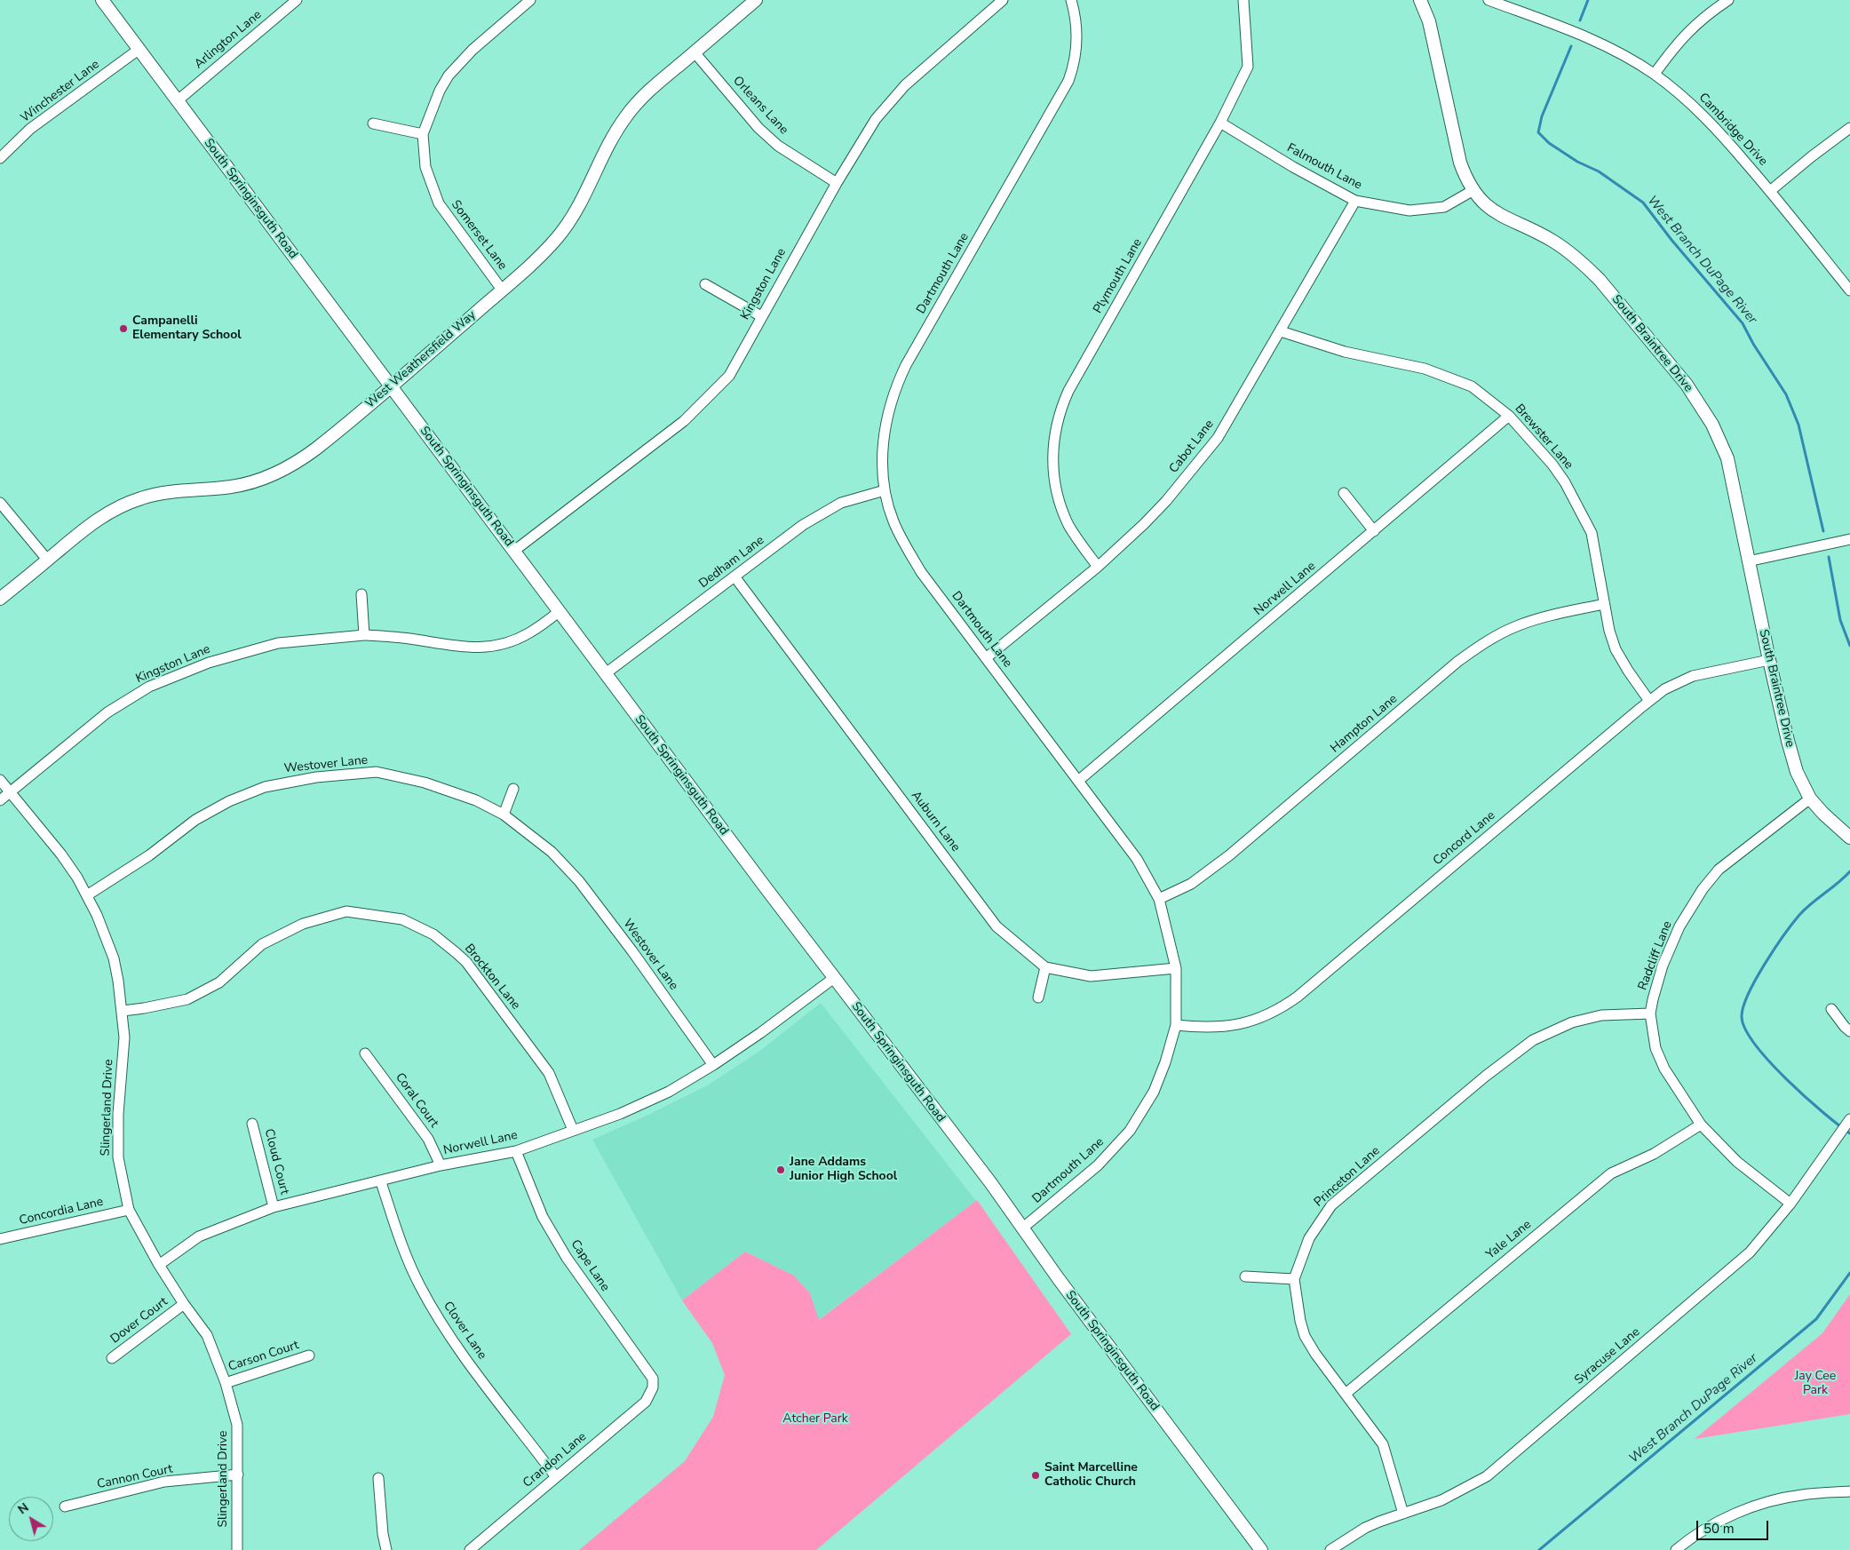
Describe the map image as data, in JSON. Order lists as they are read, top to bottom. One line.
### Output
{"streets":{"street":["Arlington Lane","Winchester Lane","Orleans Lane","Cambridge Drive","Falmouth Lane","South Springinsguth Road","Somerset Lane","Dartmouth Lane","Plymouth Lane","Kingston Lane","South Braintree Drive","West Weathersfield Way","Brewster Lane","Cabot Lane","Dedham Lane","Norwell Lane","Hampton Lane","Westover Lane","Auburn Lane","Concord Lane","Radcliff Lane","Brockton Lane","Coral Court","Slingerland Drive","Cloud Court","Princeton Lane","Concordia Lane","Yale Lane","Cape Lane","Dover Court","Clover Lane","Carson Court","Syracuse Lane","Crandon Lane","Cannon Court"]},"crossings":[["Arlington Lane","South Springinsguth Road"],["Winchester Lane","South Springinsguth Road"],["Orleans Lane","Kingston Lane"],["Orleans Lane","West Weathersfield Way"],["Falmouth Lane","Plymouth Lane"],["Falmouth Lane","South Braintree Drive"],["Falmouth Lane","Cabot Lane"],["South Springinsguth Road","Dartmouth Lane"],["South Springinsguth Road","Kingston Lane"],["South Springinsguth Road","West Weathersfield Way"],["South Springinsguth Road","Dedham Lane"],["South Springinsguth Road","Norwell Lane"],["Somerset Lane","West Weathersfield Way"],["Dartmouth Lane","Cabot Lane"],["Dartmouth Lane","Dedham Lane"],["Dartmouth Lane","Norwell Lane"],["Dartmouth Lane","Hampton Lane"],["Dartmouth Lane","Auburn Lane"],["Dartmouth Lane","Concord Lane"],["Plymouth Lane","Cabot Lane"],["Kingston Lane","Slingerland Drive"],["South Braintree Drive","Concord Lane"],["South Braintree Drive","Radcliff Lane"],["Brewster Lane","Cabot Lane"],["Brewster Lane","Norwell Lane"],["Brewster Lane","Hampton Lane"],["Brewster Lane","Concord Lane"],["Dedham Lane","Auburn Lane"],["Norwell Lane","Westover Lane"],["Norwell Lane","Brockton Lane"],["Norwell Lane","Coral Court"],["Norwell Lane","Slingerland Drive"],["Norwell Lane","Cloud Court"],["Norwell Lane","Cape Lane"],["Norwell Lane","Clover Lane"],["Westover Lane","Slingerland Drive"],["Radcliff Lane","Princeton Lane"],["Radcliff Lane","Yale Lane"],["Radcliff Lane","Syracuse Lane"],["Brockton Lane","Slingerland Drive"],["Slingerland Drive","Concordia Lane"],["Slingerland Drive","Dover Court"],["Slingerland Drive","Carson Court"],["Slingerland Drive","Cannon Court"],["Princeton Lane","Yale Lane"],["Princeton Lane","Syracuse Lane"],["Cape Lane","Crandon Lane"],["Clover Lane","Crandon Lane"]],"water":["West Branch DuPage River"],"parks":["Jay Cee Park","Atcher Park"],"places":["Campanelli Elementary School","Jane Addams Junior High School","Saint Marcelline Catholic Church"],"scale_bar":"50 m","north":"top left"}
